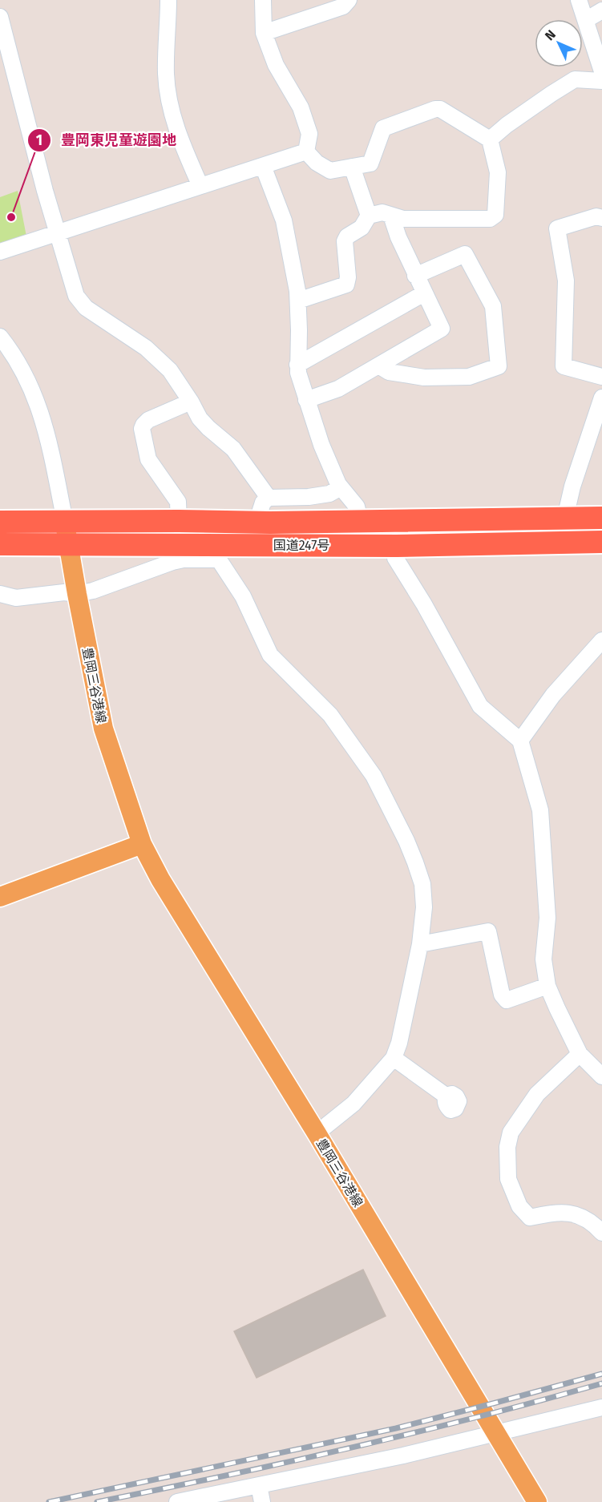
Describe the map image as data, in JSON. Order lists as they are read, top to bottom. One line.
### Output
{"streets":{"highway":["国道247号"],"main road":["豊岡三谷港線"]},"crossings":[["国道247号","豊岡三谷港線"]],"places":["豊岡東児童遊園地"],"north":"top left"}
